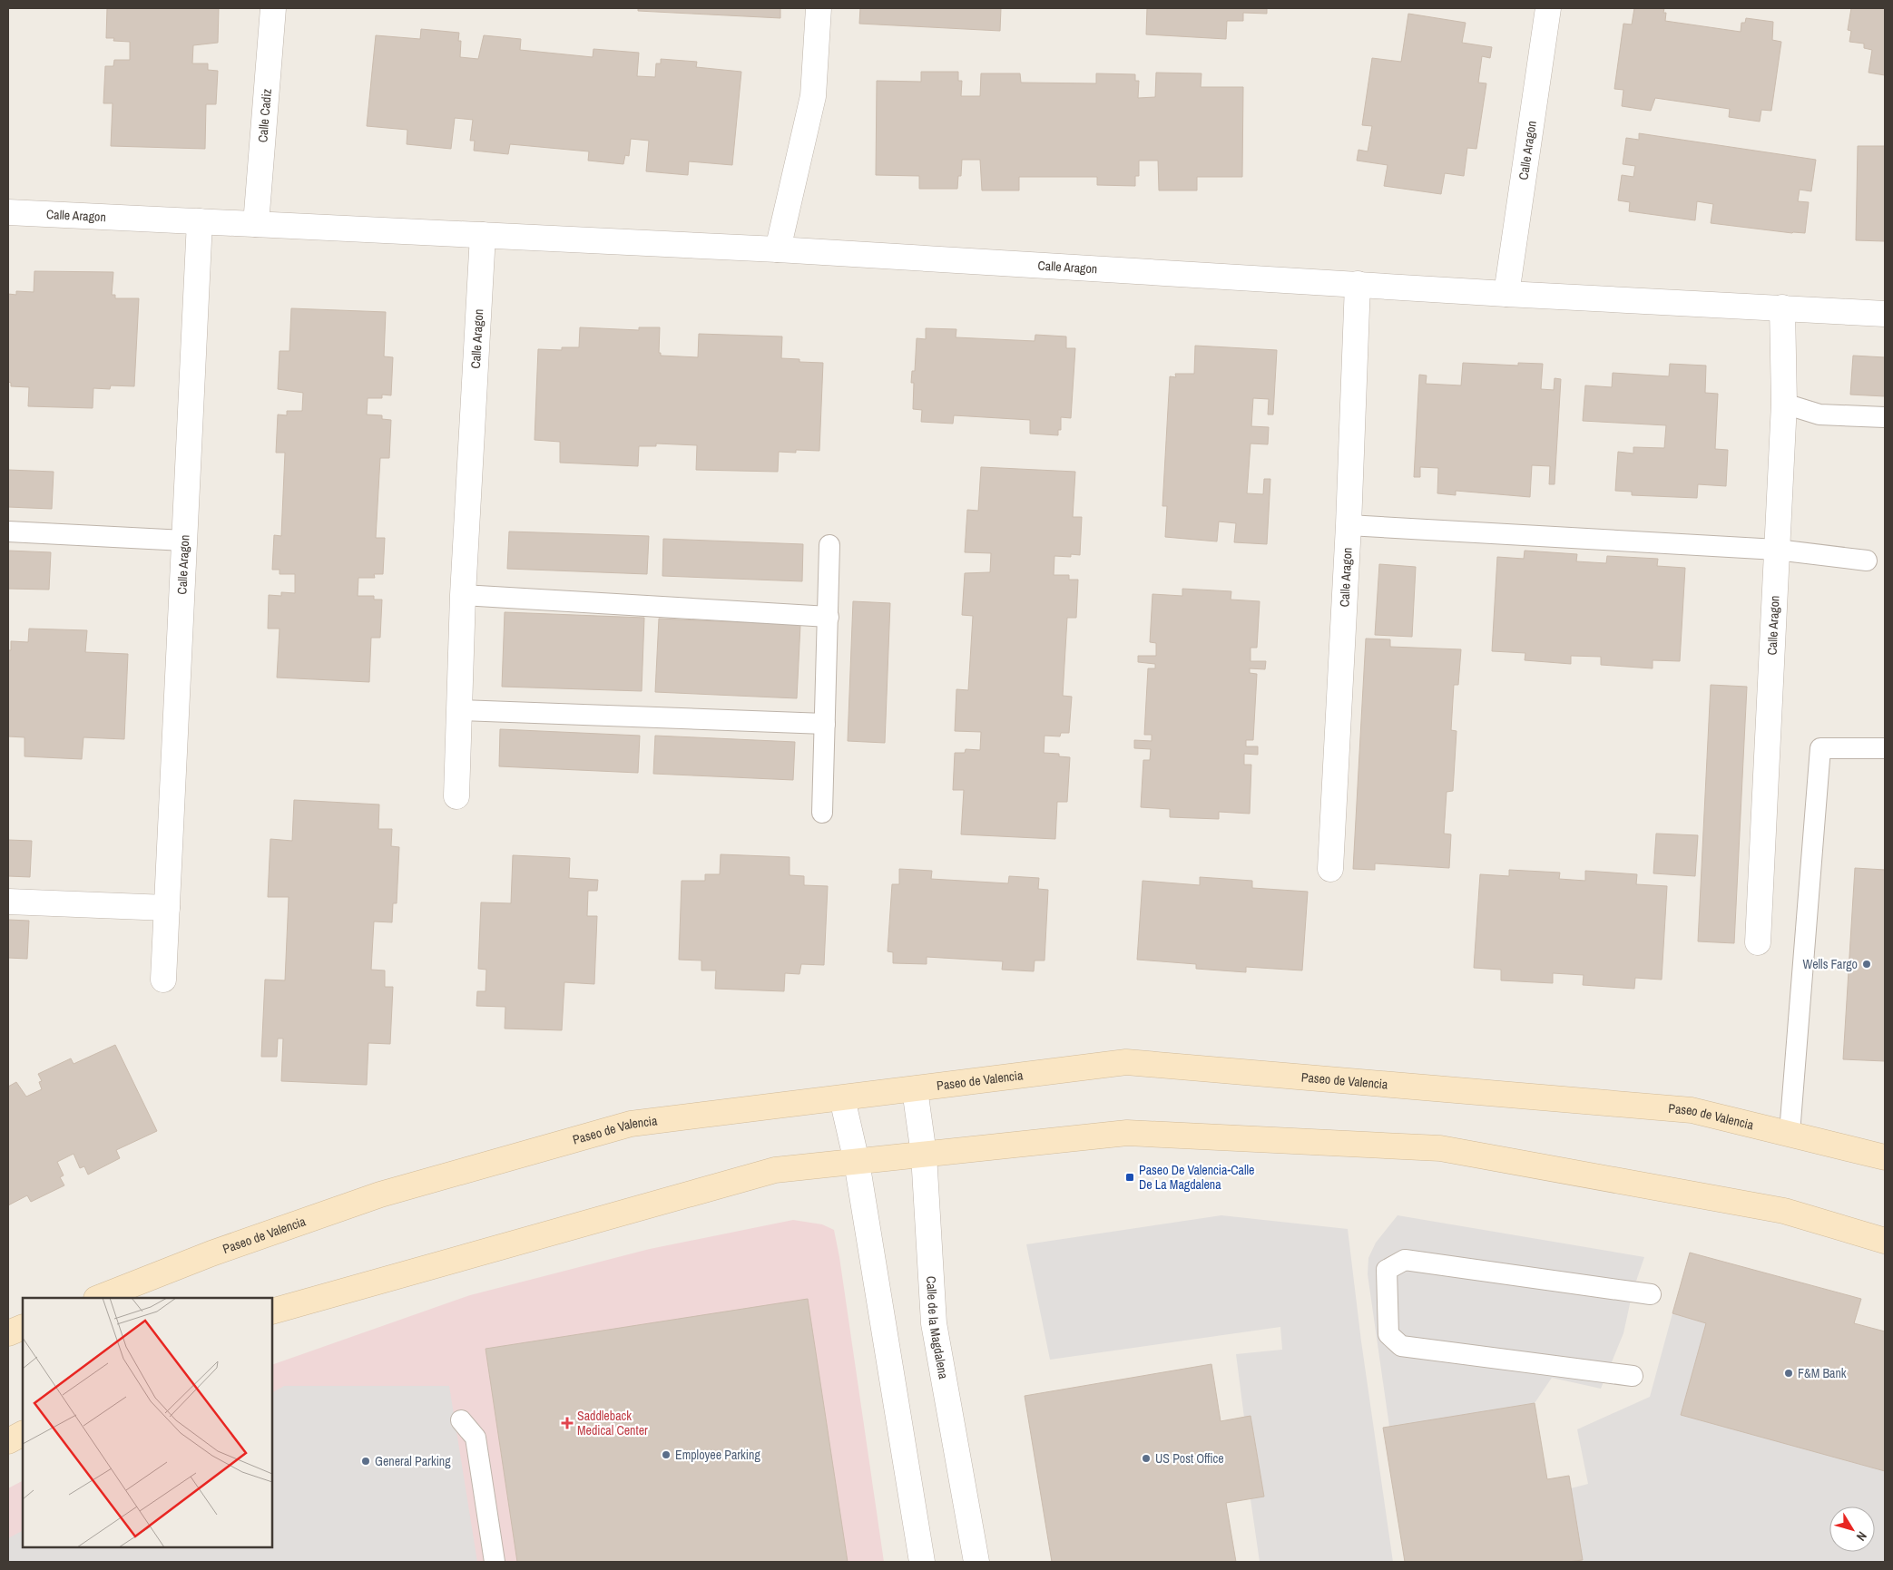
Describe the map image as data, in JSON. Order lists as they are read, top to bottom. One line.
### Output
{"streets":{"main road":["Paseo de Valencia"],"street":["Calle Cadiz","Calle Aragon","Calle de la Magdalena"]},"crossings":[["Calle Cadiz","Calle Aragon"],["Paseo de Valencia","Calle de la Magdalena"]],"places":{"other":["Wells Fargo","F&M Bank","Employee Parking","US Post Office","General Parking"],"transit":["Paseo De Valencia-Calle De La Magdalena"],"health":["Saddleback Medical Center"]},"north":"bottom right"}
